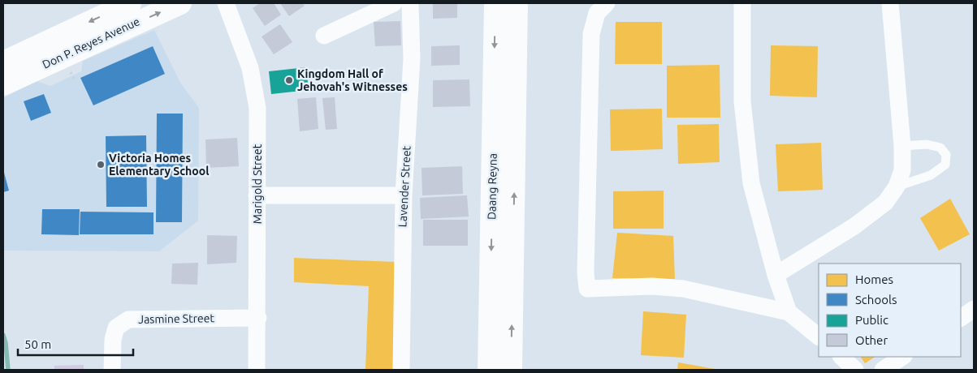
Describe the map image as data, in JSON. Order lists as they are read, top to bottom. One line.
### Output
{"streets":{"main road":["Don P. Reyes Avenue","Daang Reyna"],"street":["Marigold Street","Lavender Street","Jasmine Street"]},"crossings":[["Marigold Street","Jasmine Street"]],"places":["Kingdom Hall of Jehovah's Witnesses","Victoria Homes Elementary School"],"legend":["Homes","Schools","Public","Other"],"scale_bar":"50 m"}
